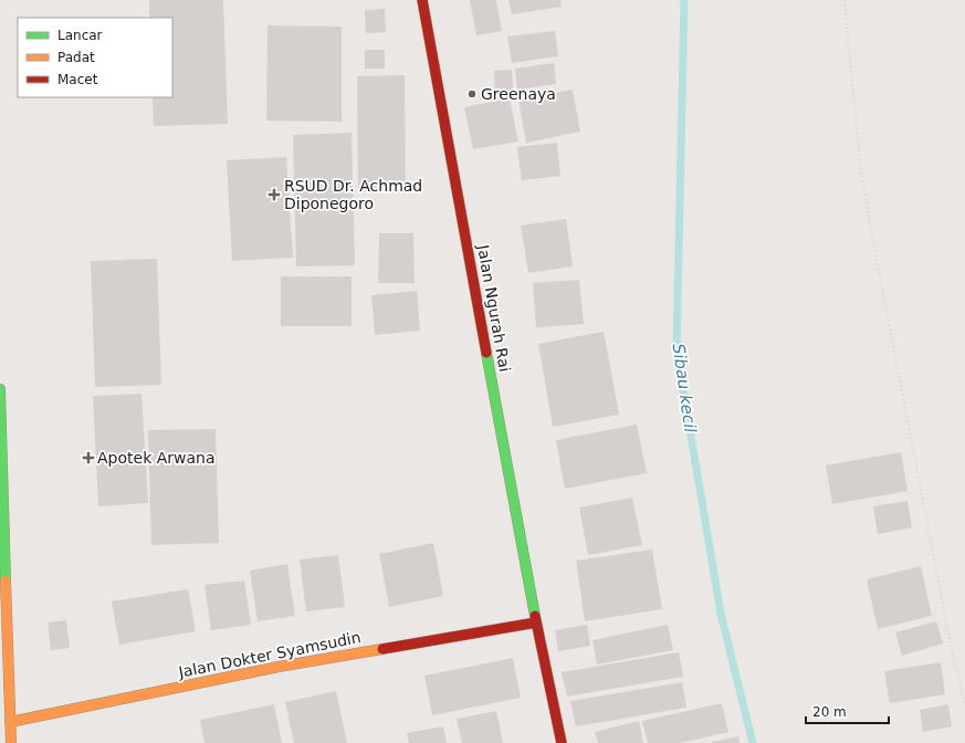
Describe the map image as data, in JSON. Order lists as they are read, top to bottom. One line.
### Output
{"streets":{"main road":["Jalan Ngurah Rai","Jalan Dokter Syamsudin"]},"crossings":[["Jalan Ngurah Rai","Jalan Dokter Syamsudin"]],"water":["Sibau kecil"],"places":{"other":["Greenaya"],"health":["RSUD Dr. Achmad Diponegoro","Apotek Arwana"]},"legend":["Lancar","Padat","Macet"],"scale_bar":"20 m"}
